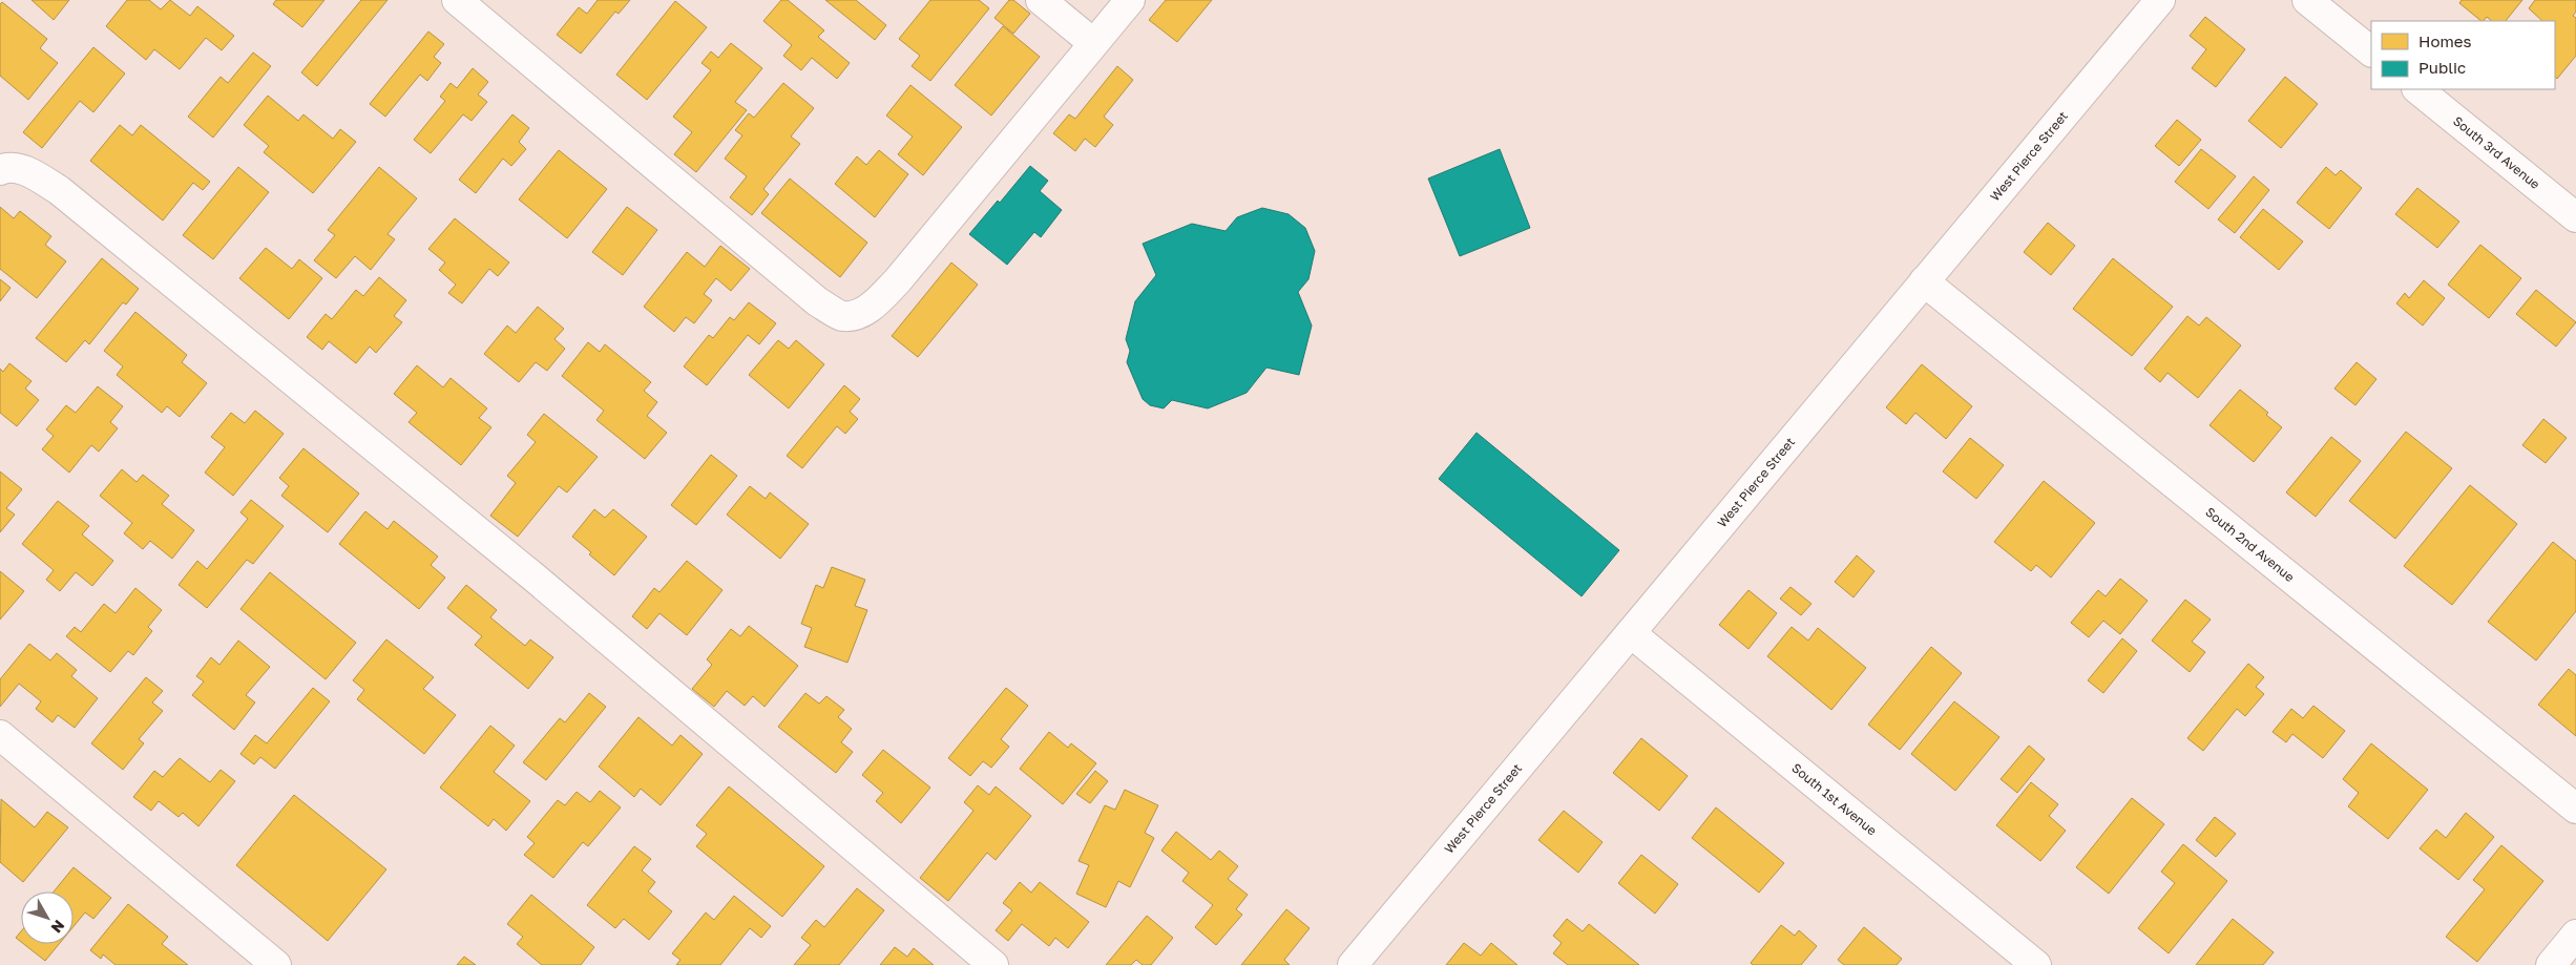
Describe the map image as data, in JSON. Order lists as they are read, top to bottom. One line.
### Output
{"streets":{"street":["South 3rd Avenue","West Pierce Street","South 2nd Avenue","South 1st Avenue"]},"crossings":[["West Pierce Street","South 2nd Avenue"],["West Pierce Street","South 1st Avenue"]],"legend":["Homes","Public"],"north":"bottom right"}
